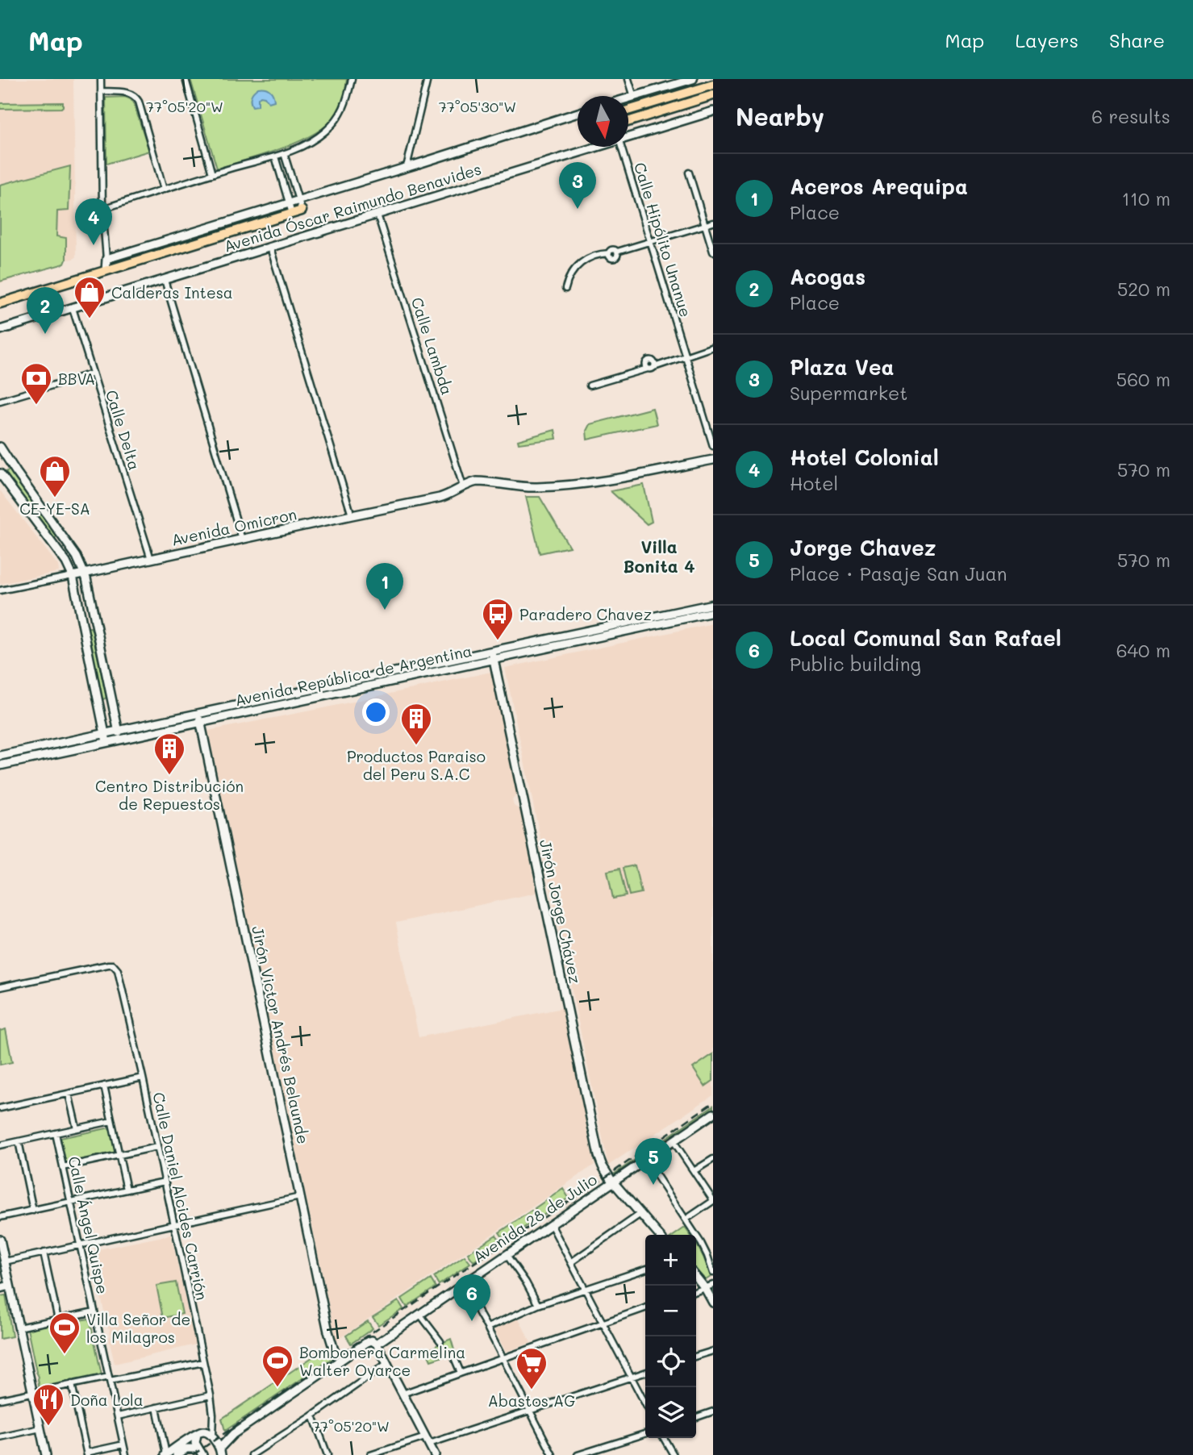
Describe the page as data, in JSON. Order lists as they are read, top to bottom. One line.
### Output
{"streets":{"main road":["Avenida Óscar Raimundo Benavides","Avenida Omicron","Avenida República de Argentina","Jirón Jorge Chávez","Jirón Victor Andrés Belaunde","Avenida 28 de Julio"],"street":["Calle Hipólito Unanue","Calle Lambda","Calle Delta","Calle Daniel Alcides Carrión","Calle Ángel Quispe"]},"crossings":[["Avenida Óscar Raimundo Benavides","Calle Lambda"],["Avenida Óscar Raimundo Benavides","Calle Delta"],["Calle Lambda","Avenida Omicron"],["Calle Delta","Avenida Omicron"],["Avenida República de Argentina","Jirón Jorge Chávez"],["Avenida República de Argentina","Jirón Victor Andrés Belaunde"],["Jirón Jorge Chávez","Avenida 28 de Julio"],["Jirón Victor Andrés Belaunde","Avenida 28 de Julio"],["Calle Daniel Alcides Carrión","Avenida 28 de Julio"]],"districts":["Villa Bonita 4"],"places":{"shop":["Calderas Intesa","CE-YE-SA"],"bank":["BBVA"],"bus stop":["Paradero Chavez"],"building":["Productos Paraiso del Peru S.A.C","Centro Distribución de Repuestos"],"sports":["Villa Señor de los Milagros","Bombonera Carmelina Walter Oyarce"],"supermarket":["Abastos AG"],"restaurant":["Doña Lola"]},"north":"bottom","page":{"header":"Map","nav":["Map","Layers","Share"],"heading":["Nearby","6 results"],"list":[{"mark":"1","name":"Aceros Arequipa","note":"Place","value":"110 m"},{"mark":"2","name":"Acogas","note":"Place","value":"520 m"},{"mark":"3","name":"Plaza Vea","note":"Supermarket","value":"560 m"},{"mark":"4","name":"Hotel Colonial","note":"Hotel","value":"570 m"},{"mark":"5","name":"Jorge Chavez","note":"Place · Pasaje San Juan","value":"570 m"},{"mark":"6","name":"Local Comunal San Rafael","note":"Public building","value":"640 m"}],"pins":["3","4","2","1","5","6"],"map_buttons":["+","−"]},"coordinates":["77°05'20\"W","77°05'30\"W"]}
